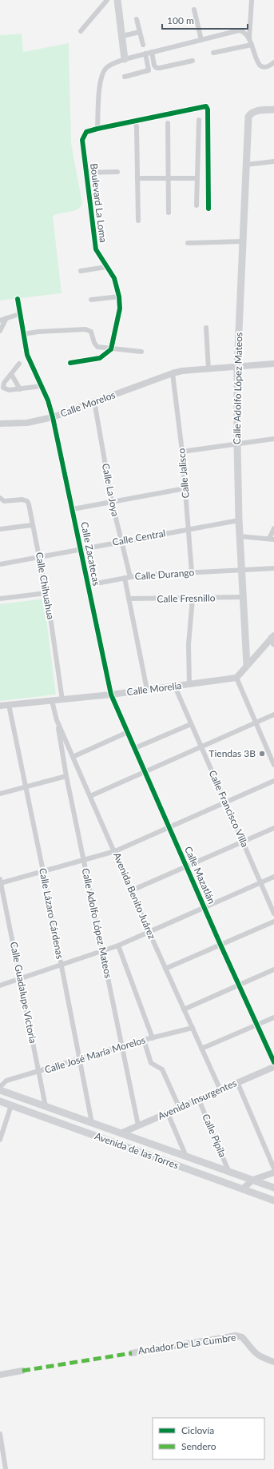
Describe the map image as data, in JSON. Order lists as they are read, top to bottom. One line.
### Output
{"streets":{"main road":["Calle Adolfo López Mateos","Avenida de las Torres"],"street":["Boulevard La Loma","Calle Morelos","Calle Jalisco","Calle La Joya","Calle Central","Calle Zacatecas","Calle Durango","Calle Chihuahua","Calle Fresnillo","Calle Morelia","Calle Francisco Villa","Calle Mazatlán","Avenida Benito Juárez","Calle Lázaro Cárdenas","Calle Guadalupe Victoria","Calle José María Morelos","Avenida Insurgentes","Calle Pípila","Andador De La Cumbre"]},"crossings":[["Calle Adolfo López Mateos","Calle Morelos"],["Calle Adolfo López Mateos","Calle Central"],["Calle Adolfo López Mateos","Calle Durango"],["Calle Adolfo López Mateos","Calle Fresnillo"],["Calle Adolfo López Mateos","Avenida Benito Juárez"],["Calle Adolfo López Mateos","Calle José María Morelos"],["Calle Adolfo López Mateos","Avenida Insurgentes"],["Calle Morelos","Calle Jalisco"],["Calle Morelos","Calle La Joya"],["Calle Morelos","Calle Zacatecas"],["Calle Jalisco","Calle Central"],["Calle Jalisco","Calle Durango"],["Calle La Joya","Calle Central"],["Calle La Joya","Calle Durango"],["Calle La Joya","Calle Fresnillo"],["Calle La Joya","Calle Morelia"],["Calle Central","Calle Zacatecas"],["Calle Central","Calle Chihuahua"],["Calle Zacatecas","Calle Durango"],["Calle Zacatecas","Calle Morelia"],["Calle Zacatecas","Calle Mazatlán"],["Calle Chihuahua","Calle Morelia"],["Calle Fresnillo","Calle Morelia"],["Calle Morelia","Calle Francisco Villa"],["Calle Morelia","Calle Mazatlán"],["Calle Morelia","Avenida Benito Juárez"],["Calle Morelia","Calle Lázaro Cárdenas"],["Avenida Benito Juárez","Calle José María Morelos"],["Avenida Benito Juárez","Avenida Insurgentes"],["Calle Lázaro Cárdenas","Calle José María Morelos"],["Calle Lázaro Cárdenas","Avenida de las Torres"],["Calle Guadalupe Victoria","Calle José María Morelos"],["Calle Guadalupe Victoria","Avenida de las Torres"],["Avenida Insurgentes","Calle Pípila"],["Avenida Insurgentes","Avenida de las Torres"],["Calle Pípila","Avenida de las Torres"]],"places":["Tiendas 3B"],"legend":["Ciclovía","Sendero"],"scale_bar":"100 m"}
